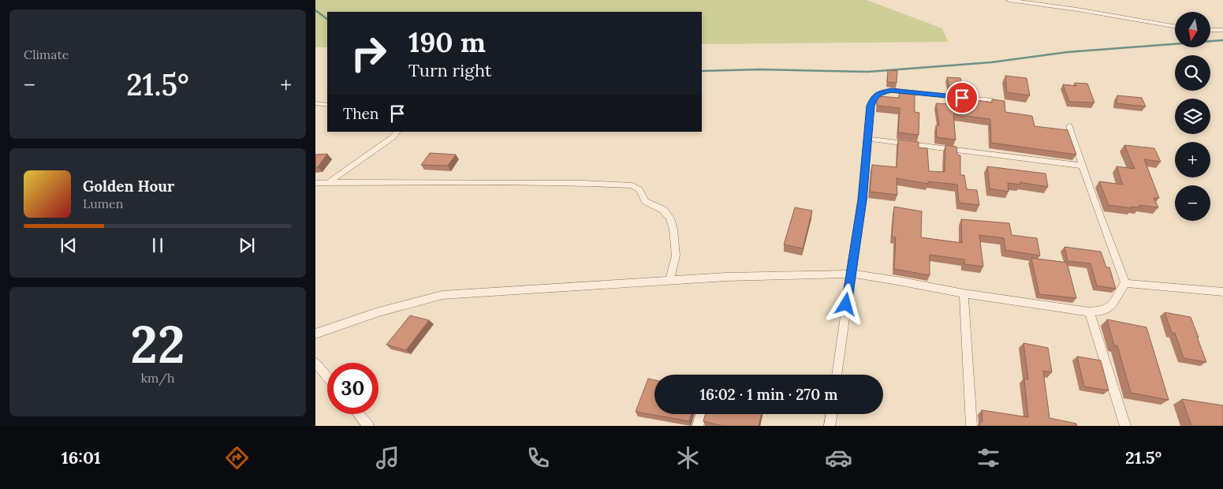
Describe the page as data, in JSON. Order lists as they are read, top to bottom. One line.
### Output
{"north":"bottom","page":{"tile":["Climate",["22","km/h"]],"map_buttons":["+","−"],"turn":["190 m","Turn right"],"heat":["−","21.5°","+"],"then":"Then","song":["Golden Hour","Lumen"],"limit":"30","trip":"16:02 · 1 min · 270 m","tabs":["16:01","21.5°"]}}
